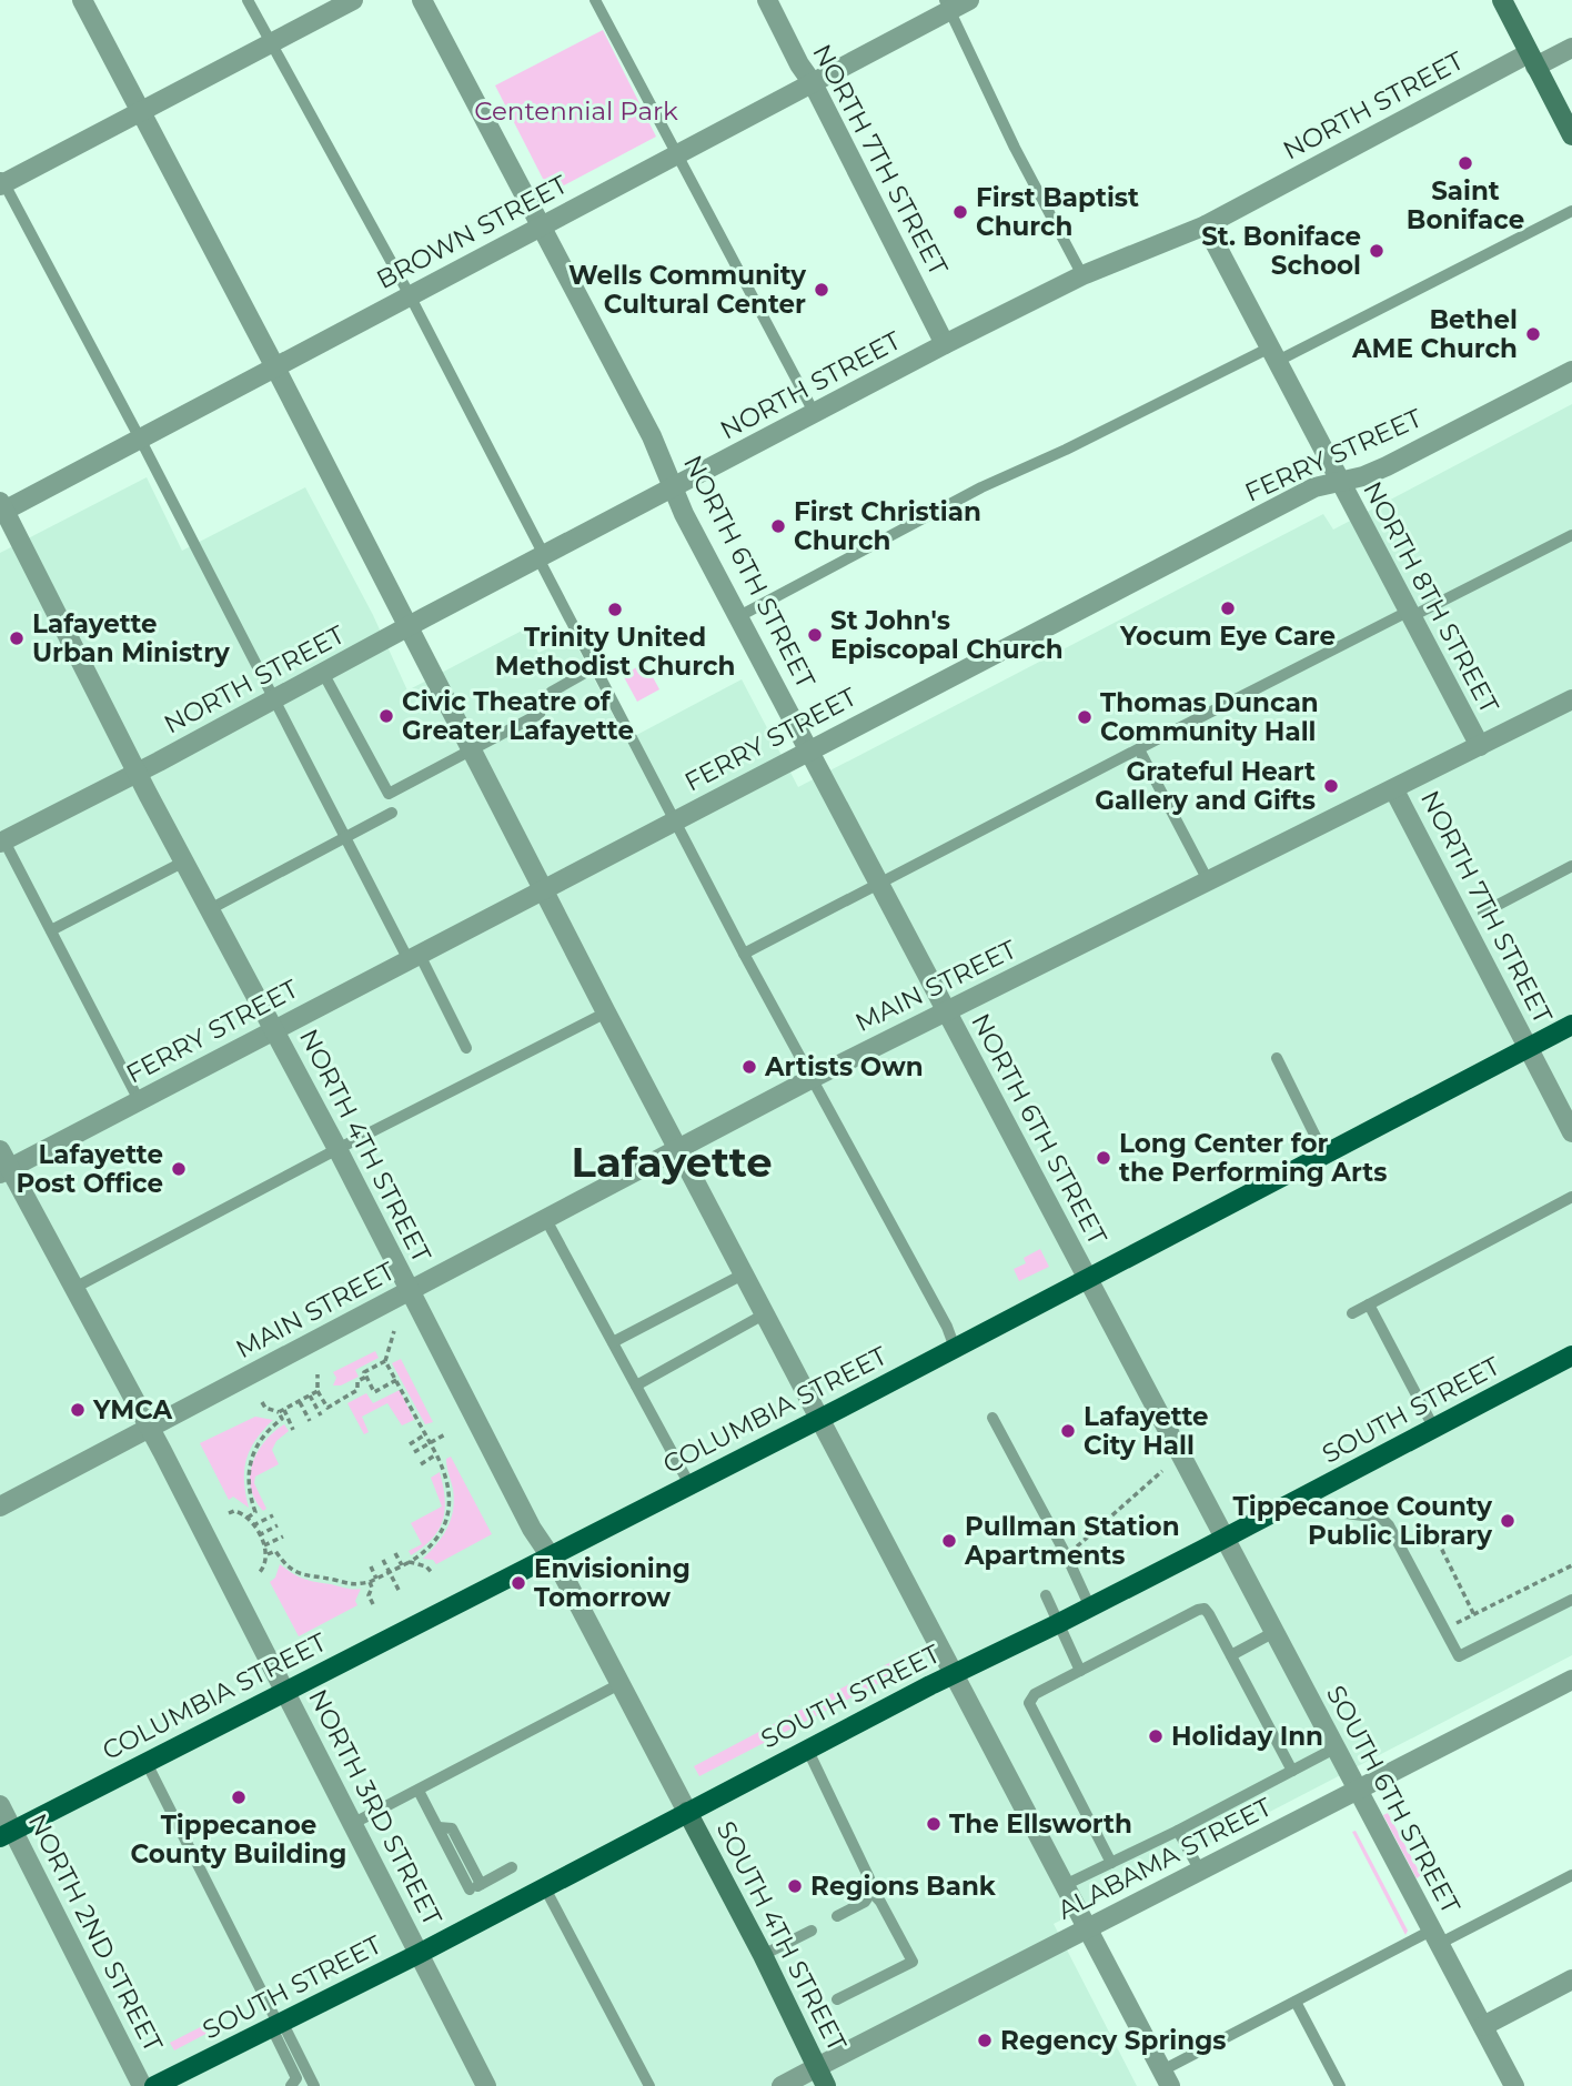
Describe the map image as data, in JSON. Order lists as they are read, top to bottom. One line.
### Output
{"streets":{"main road":["COLUMBIA STREET","SOUTH STREET","SOUTH 4TH STREET"],"street":["NORTH STREET","NORTH 7TH STREET","BROWN STREET","FERRY STREET","NORTH 6TH STREET","NORTH 8TH STREET","MAIN STREET","NORTH 4TH STREET","SOUTH 6TH STREET","NORTH 3RD STREET","ALABAMA STREET","NORTH 2ND STREET"]},"crossings":[["NORTH STREET","NORTH 7TH STREET"],["NORTH STREET","NORTH 6TH STREET"],["NORTH STREET","NORTH 8TH STREET"],["NORTH STREET","NORTH 4TH STREET"],["NORTH 7TH STREET","BROWN STREET"],["NORTH 7TH STREET","MAIN STREET"],["NORTH 7TH STREET","COLUMBIA STREET"],["BROWN STREET","NORTH 6TH STREET"],["BROWN STREET","NORTH 4TH STREET"],["FERRY STREET","NORTH 6TH STREET"],["FERRY STREET","NORTH 8TH STREET"],["FERRY STREET","NORTH 4TH STREET"],["FERRY STREET","NORTH 3RD STREET"],["NORTH 6TH STREET","MAIN STREET"],["NORTH 6TH STREET","COLUMBIA STREET"],["NORTH 6TH STREET","SOUTH STREET"],["NORTH 6TH STREET","SOUTH 6TH STREET"],["NORTH 8TH STREET","MAIN STREET"],["MAIN STREET","NORTH 4TH STREET"],["MAIN STREET","NORTH 3RD STREET"],["NORTH 4TH STREET","COLUMBIA STREET"],["NORTH 4TH STREET","SOUTH STREET"],["NORTH 4TH STREET","SOUTH 4TH STREET"],["COLUMBIA STREET","NORTH 3RD STREET"],["COLUMBIA STREET","NORTH 2ND STREET"],["SOUTH STREET","SOUTH 6TH STREET"],["SOUTH STREET","NORTH 3RD STREET"],["SOUTH STREET","SOUTH 4TH STREET"],["SOUTH 6TH STREET","ALABAMA STREET"],["ALABAMA STREET","SOUTH 4TH STREET"]],"districts":["Lafayette"],"parks":["Centennial Park"],"places":["Saint Boniface","First Baptist Church","St. Boniface School","Wells Community Cultural Center","Bethel AME Church","First Christian Church","Yocum Eye Care","Trinity United Methodist Church","St John's Episcopal Church","Lafayette Urban Ministry","Civic Theatre of Greater Lafayette","Thomas Duncan Community Hall","Grateful Heart Gallery and Gifts","Artists Own","Long Center for the Performing Arts","Lafayette Post Office","YMCA","Lafayette City Hall","Tippecanoe County Public Library","Pullman Station Apartments","Envisioning Tomorrow","Holiday Inn","Tippecanoe County Building","The Ellsworth","Regions Bank","Regency Springs"]}
